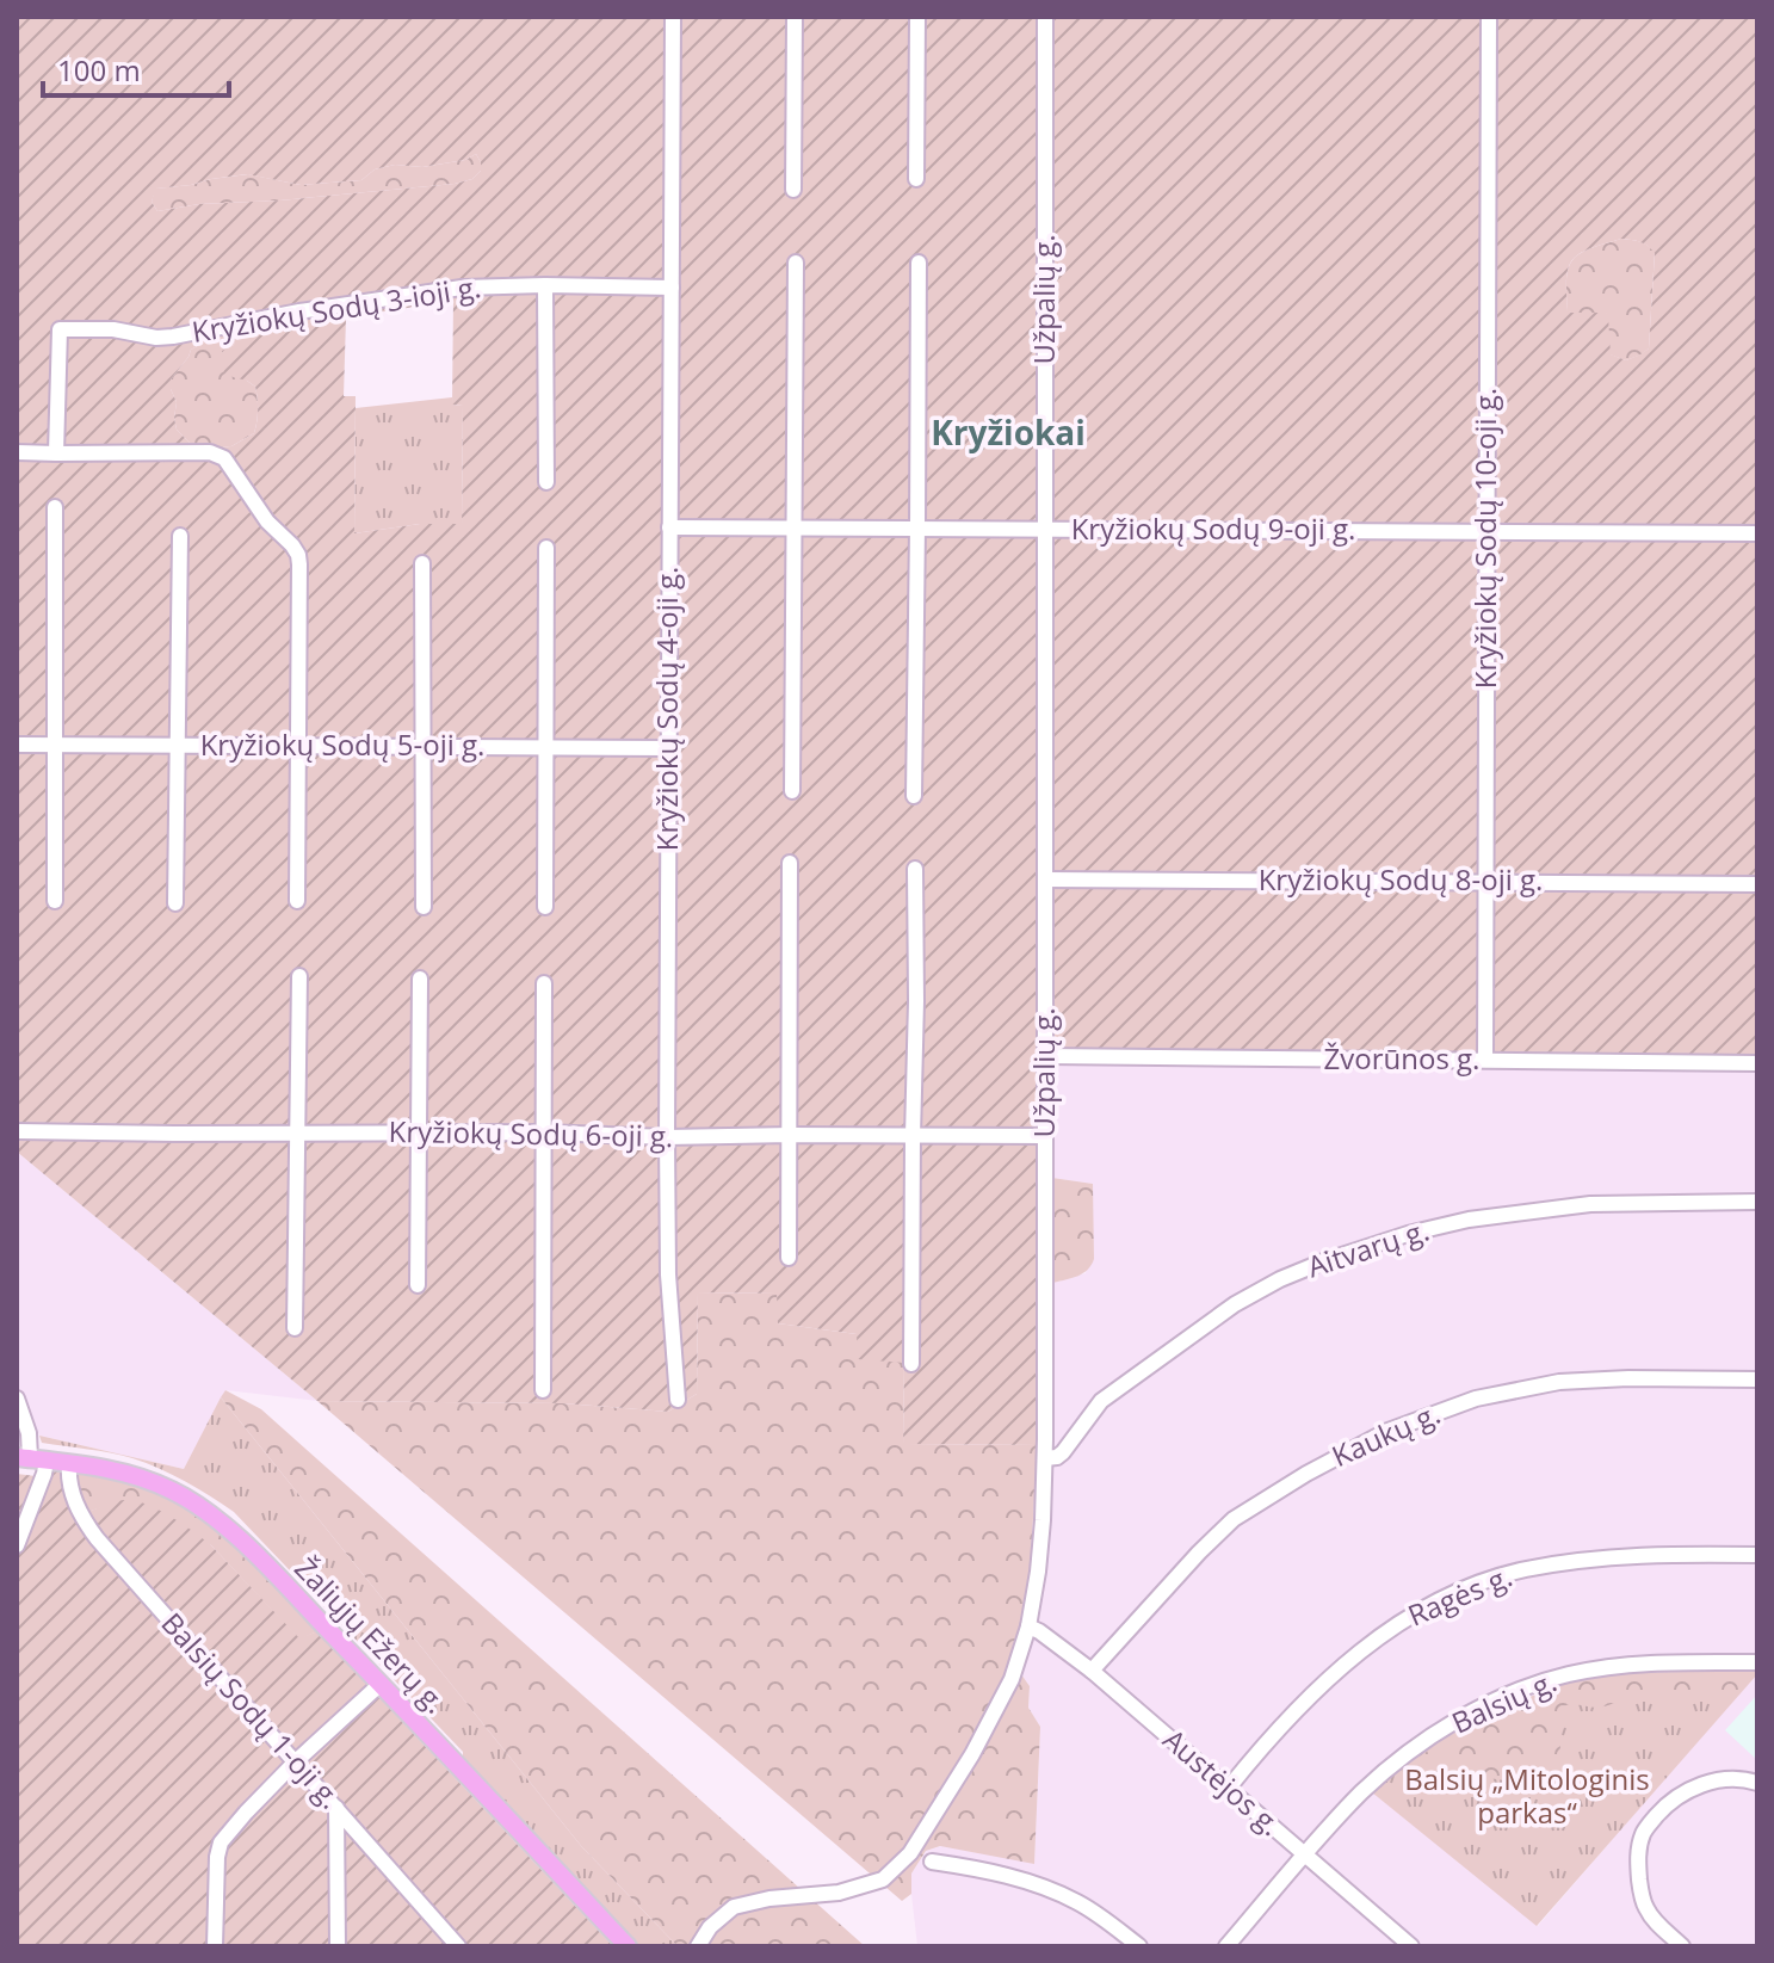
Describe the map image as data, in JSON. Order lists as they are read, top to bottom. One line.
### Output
{"streets":{"main road":["Žaliųjų Ežerų g."],"street":["Užpalių g.","Kryžiokų Sodų 3-ioji g.","Kryžiokų Sodų 9-oji g.","Kryžiokų Sodų 10-oji g.","Kryžiokų Sodų 4-oji g.","Kryžiokų Sodų 5-oji g.","Kryžiokų Sodų 8-oji g.","Žvorūnos g.","Kryžiokų Sodų 6-oji g.","Aitvarų g.","Kaukų g.","Ragės g.","Balsių g.","Balsių Sodų 1-oji g.","Austėjos g."]},"crossings":[["Užpalių g.","Kryžiokų Sodų 9-oji g."],["Užpalių g.","Kryžiokų Sodų 8-oji g."],["Užpalių g.","Žvorūnos g."],["Užpalių g.","Kryžiokų Sodų 6-oji g."],["Užpalių g.","Aitvarų g."],["Užpalių g.","Austėjos g."],["Kryžiokų Sodų 3-ioji g.","Kryžiokų Sodų 4-oji g."],["Kryžiokų Sodų 9-oji g.","Kryžiokų Sodų 10-oji g."],["Kryžiokų Sodų 9-oji g.","Kryžiokų Sodų 4-oji g."],["Kryžiokų Sodų 10-oji g.","Kryžiokų Sodų 8-oji g."],["Kryžiokų Sodų 10-oji g.","Žvorūnos g."],["Kryžiokų Sodų 4-oji g.","Kryžiokų Sodų 5-oji g."],["Kryžiokų Sodų 4-oji g.","Kryžiokų Sodų 6-oji g."],["Kaukų g.","Austėjos g."],["Ragės g.","Austėjos g."],["Žaliųjų Ežerų g.","Balsių Sodų 1-oji g."],["Balsių g.","Austėjos g."]],"districts":["Kryžiokai"],"parks":["Balsių „Mitologinis parkas“"],"scale_bar":"100 m"}
